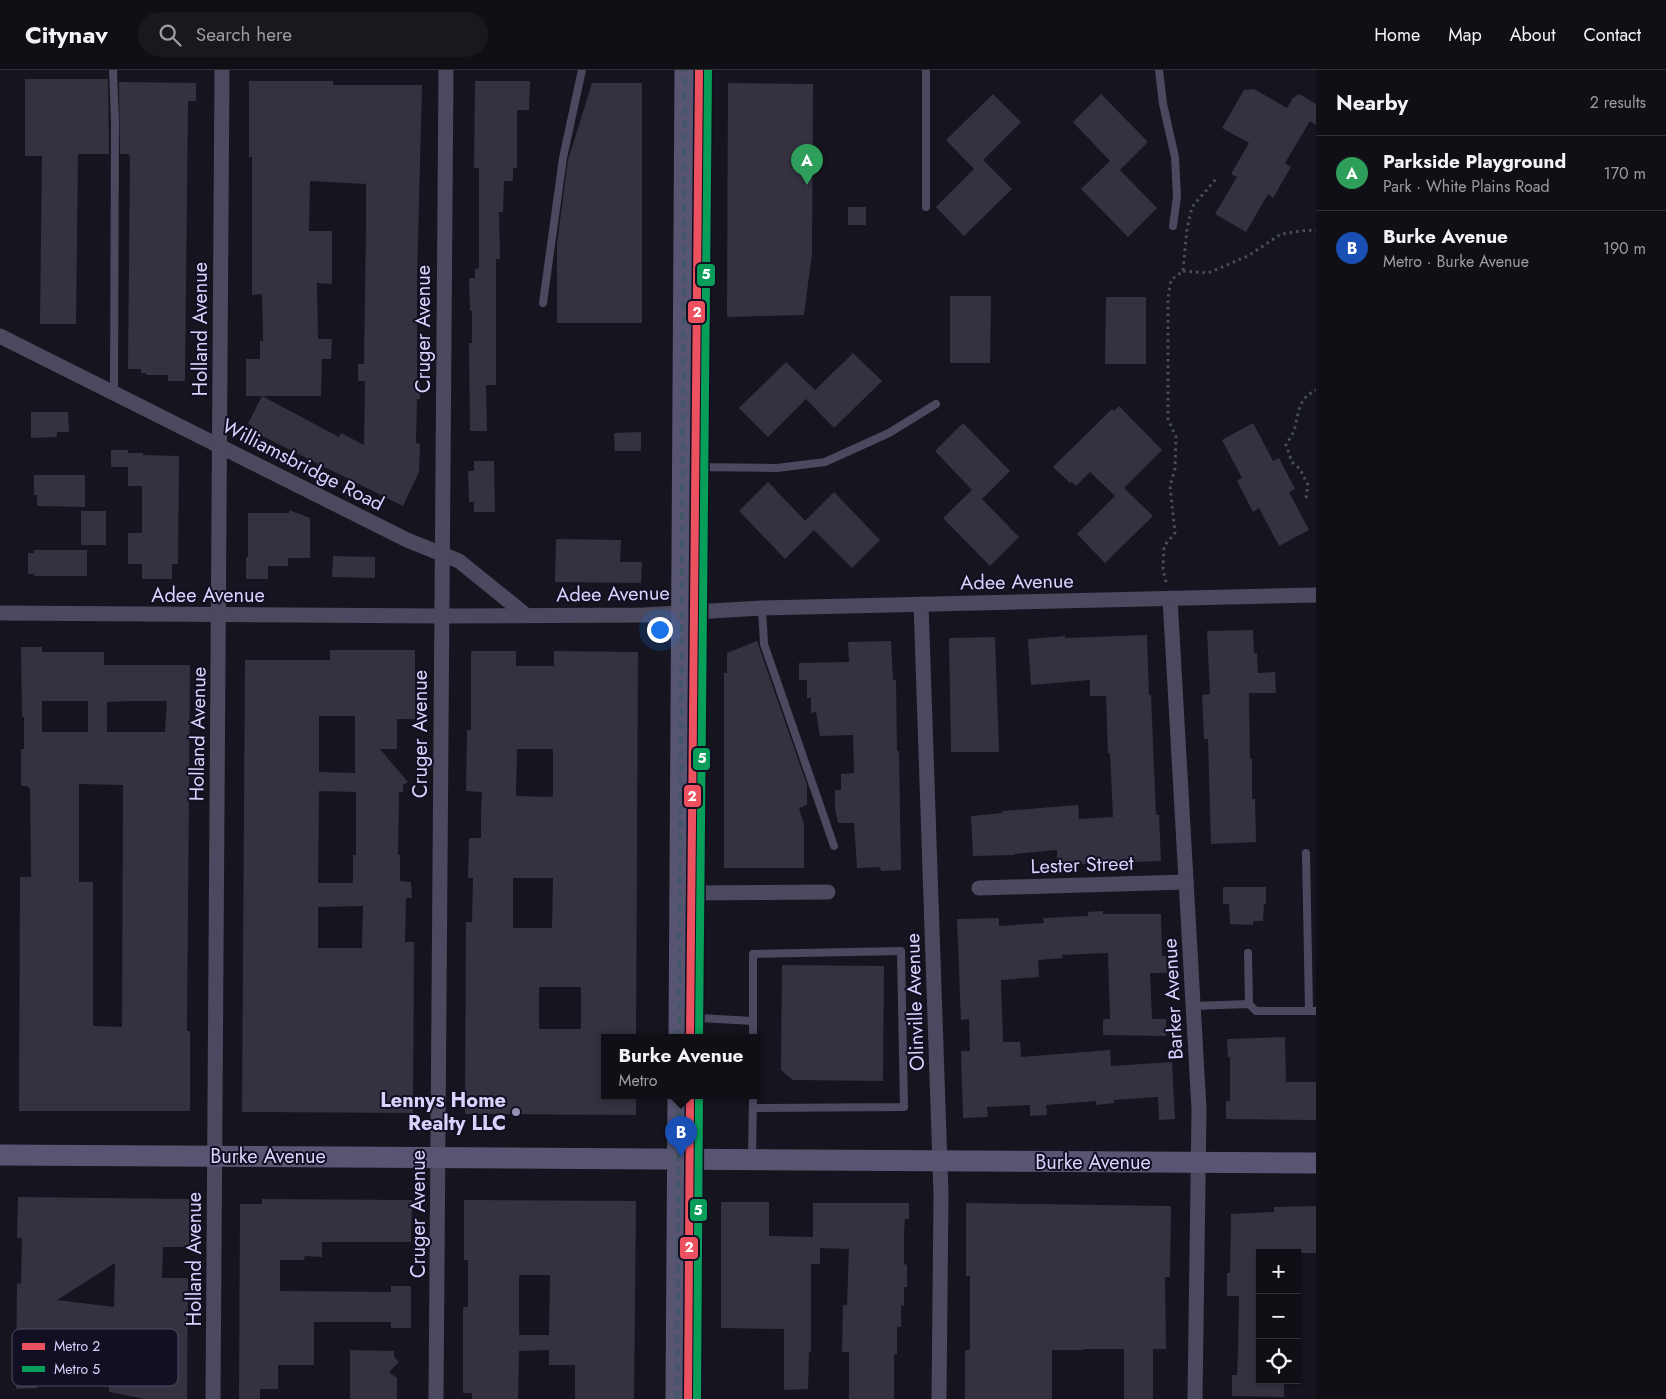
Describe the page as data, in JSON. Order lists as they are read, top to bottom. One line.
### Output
{"streets":{"main road":["Burke Avenue"],"street":["Holland Avenue","Cruger Avenue","Williamsbridge Road","Adee Avenue","Lester Street","Barker Avenue","Olinville Avenue"]},"crossings":[["Holland Avenue","Williamsbridge Road"],["Holland Avenue","Adee Avenue"],["Holland Avenue","Burke Avenue"],["Cruger Avenue","Williamsbridge Road"],["Cruger Avenue","Adee Avenue"],["Cruger Avenue","Burke Avenue"],["Williamsbridge Road","Adee Avenue"],["Adee Avenue","Barker Avenue"],["Adee Avenue","Olinville Avenue"],["Lester Street","Barker Avenue"],["Barker Avenue","Burke Avenue"],["Olinville Avenue","Burke Avenue"]],"places":["Lennys Home Realty LLC"],"lines":["metro line 2","metro line 5"],"legend":["Metro 2","Metro 5"],"page":{"header":"Citynav","search":"Search here","nav":["Home","Map","About","Contact"],"heading":["Nearby","2 results"],"list":[{"mark":"A","name":"Parkside Playground","note":"Park · White Plains Road","value":"170 m"},{"mark":"B","name":"Burke Avenue","note":"Metro · Burke Avenue","value":"190 m"}],"pins":["A","B"],"popup":["Burke Avenue","Metro"],"map_buttons":["+","−"]}}
